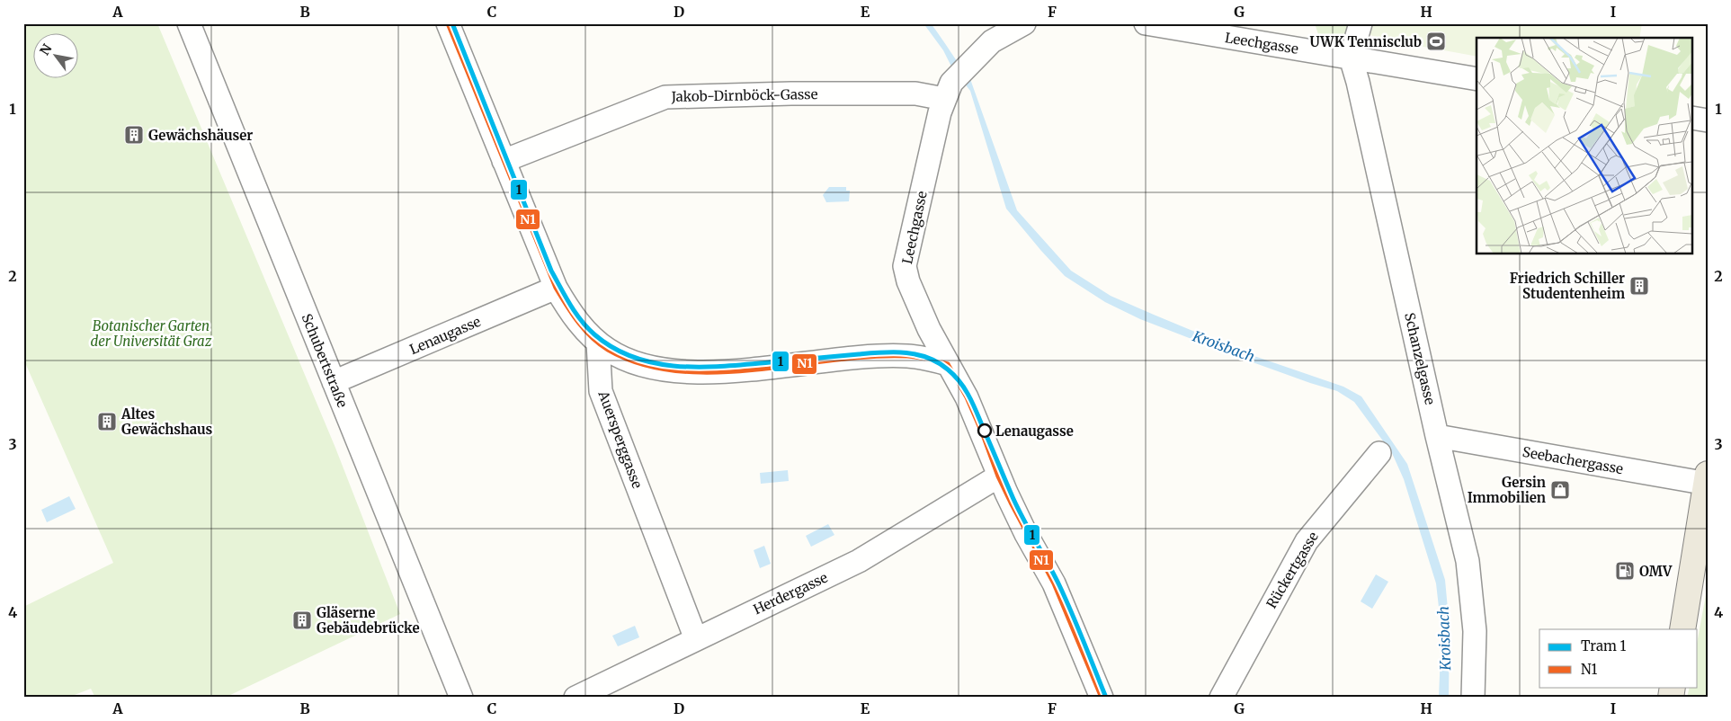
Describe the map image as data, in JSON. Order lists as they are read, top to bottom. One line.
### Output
{"streets":{"street":["Leechgasse","Jakob-Dirnböck-Gasse","Lenaugasse","Schanzelgasse","Schubertstraße","Auersperggasse","Seebachergasse","Rückertgasse","Herdergasse"]},"crossings":[["Leechgasse","Jakob-Dirnböck-Gasse"],["Leechgasse","Schanzelgasse"],["Leechgasse","Herdergasse"],["Lenaugasse","Schubertstraße"],["Schanzelgasse","Seebachergasse"],["Auersperggasse","Herdergasse"]],"water":["Kroisbach"],"parks":["Botanischer Garten der Universität Graz"],"places":{"sports":["UWK Tennisclub"],"building":["Gewächshäuser","Friedrich Schiller Studentenheim","Altes Gewächshaus","Gläserne Gebäudebrücke"],"other":["Lenaugasse"],"shop":["Gersin Immobilien"],"fuel station":["OMV"]},"lines":["tram line 1","transit line N1"],"legend":["Tram 1","N1"],"north":"top left","grid":{"columns":["A","B","C","D","E","F","G","H","I"],"rows":["1","2","3","4"]}}
